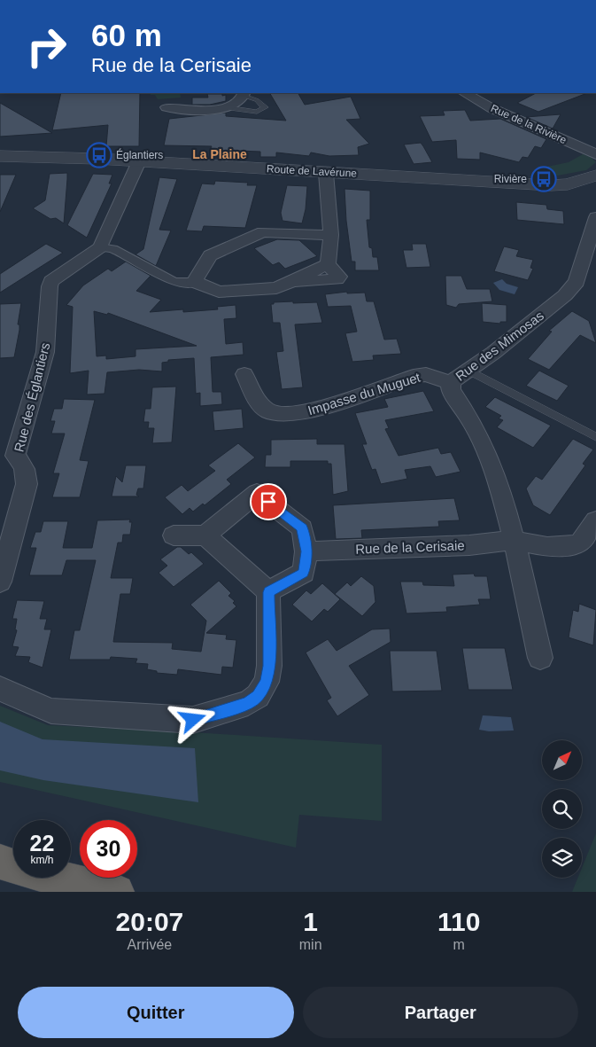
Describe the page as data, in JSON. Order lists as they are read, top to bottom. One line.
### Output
{"streets":{"street":["Rue de la Rivière","Route de Lavérune","Rue des Mimosas","Impasse du Muguet","Rue des Églantiers","Rue de la Cerisaie"]},"crossings":[["Rue des Mimosas","Impasse du Muguet"],["Rue des Mimosas","Rue de la Cerisaie"]],"districts":["La Plaine"],"places":{"bus stop":["Églantiers","Rivière"]},"north":"top right","page":{"turn":["60 m","Rue de la Cerisaie"],"speed":"22 km/h","limit":"30","eta":["20:07","Arrivée","1","min","110","m"],"buttons":["Quitter","Partager"]}}
